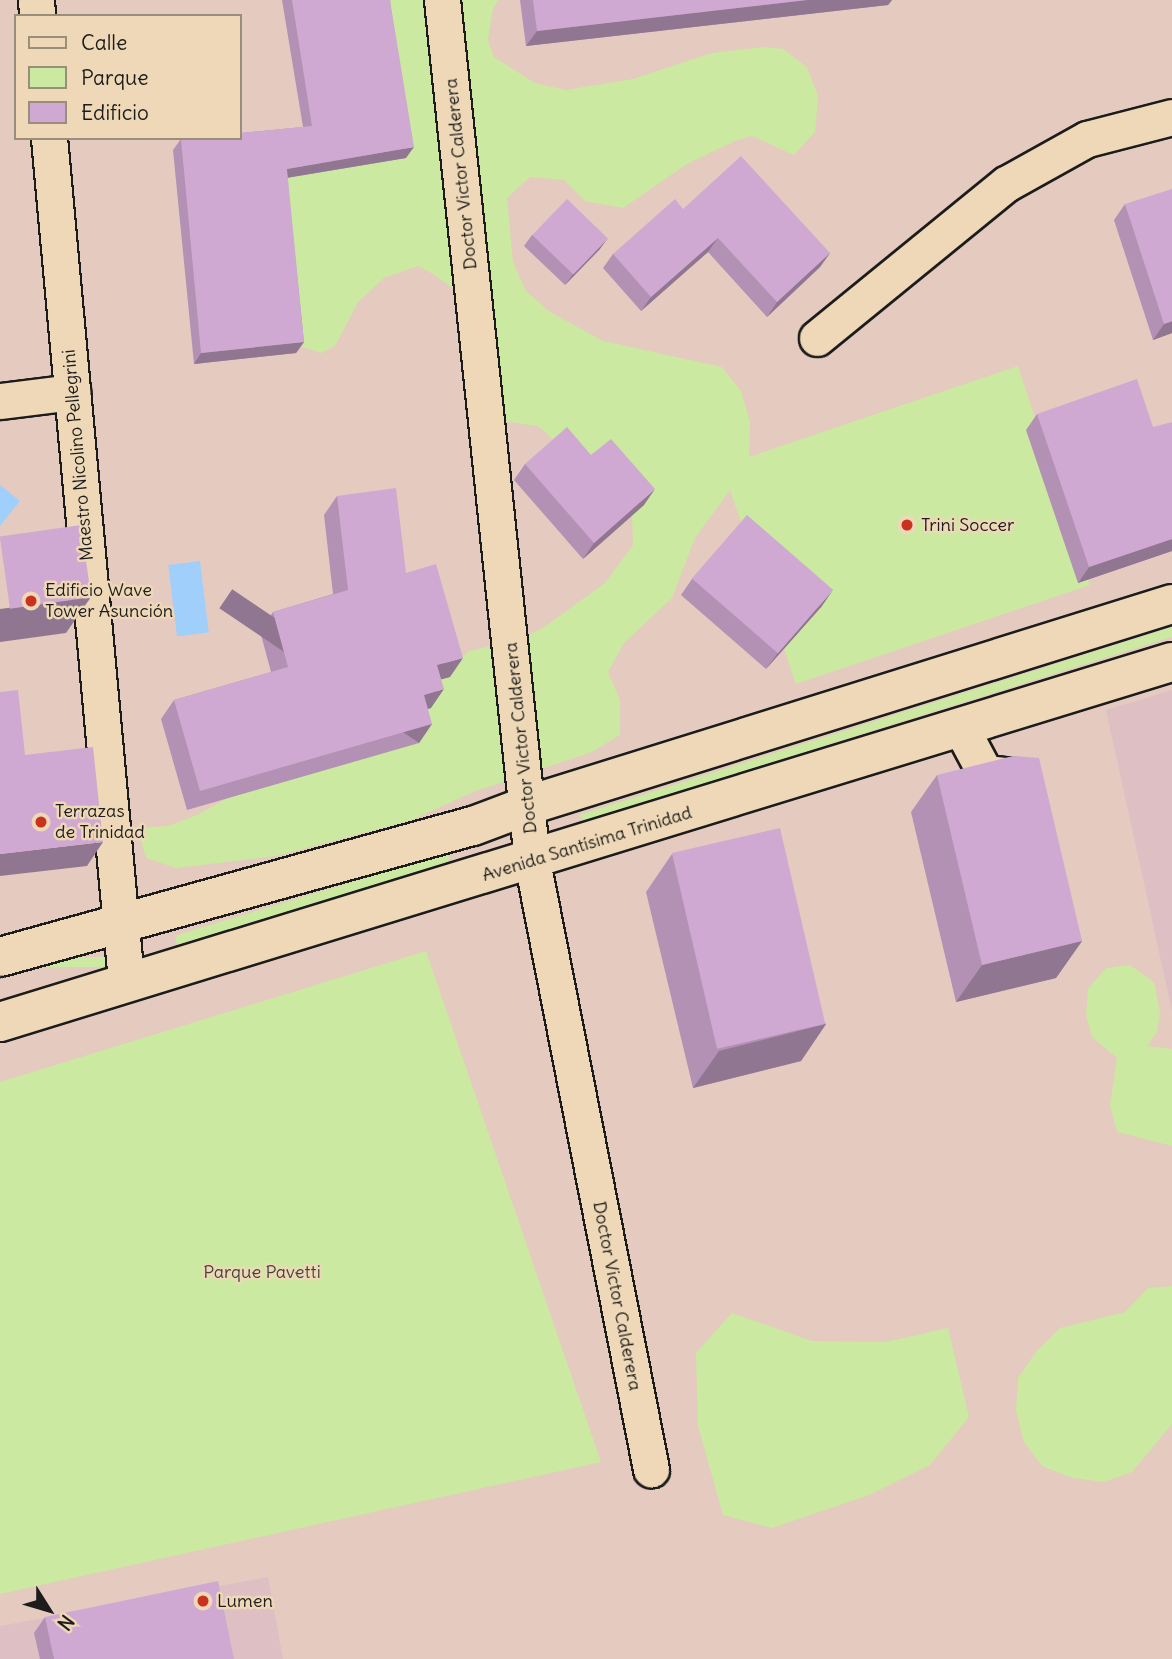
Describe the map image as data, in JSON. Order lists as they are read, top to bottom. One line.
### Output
{"streets":{"main road":["Avenida Santísima Trinidad"],"street":["Doctor Victor Calderera","Maestro Nicolino Pellegrini"]},"crossings":[["Doctor Victor Calderera","Avenida Santísima Trinidad"],["Maestro Nicolino Pellegrini","Avenida Santísima Trinidad"]],"parks":["Parque Pavetti"],"places":["Trini Soccer","Edificio Wave Tower Asunción","Terrazas de Trinidad","Lumen"],"legend":["Calle","Parque","Edificio"],"north":"bottom right"}
